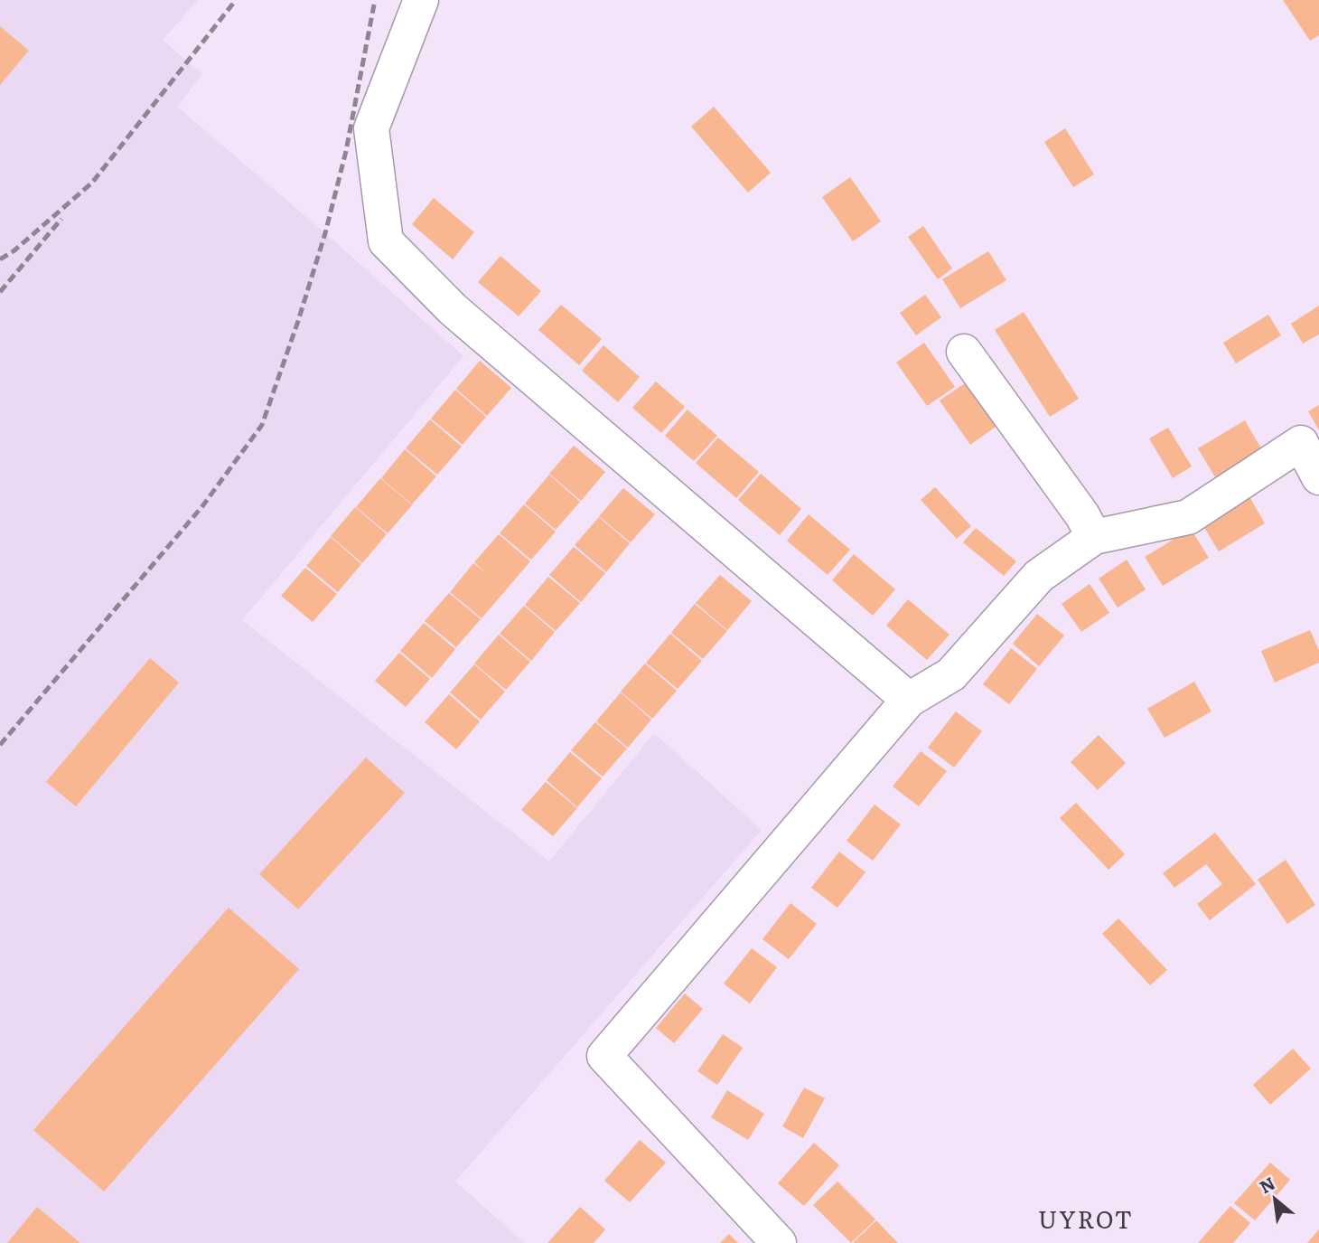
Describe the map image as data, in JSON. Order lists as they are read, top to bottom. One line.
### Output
{"districts":["UYROT"],"north":"top left"}
